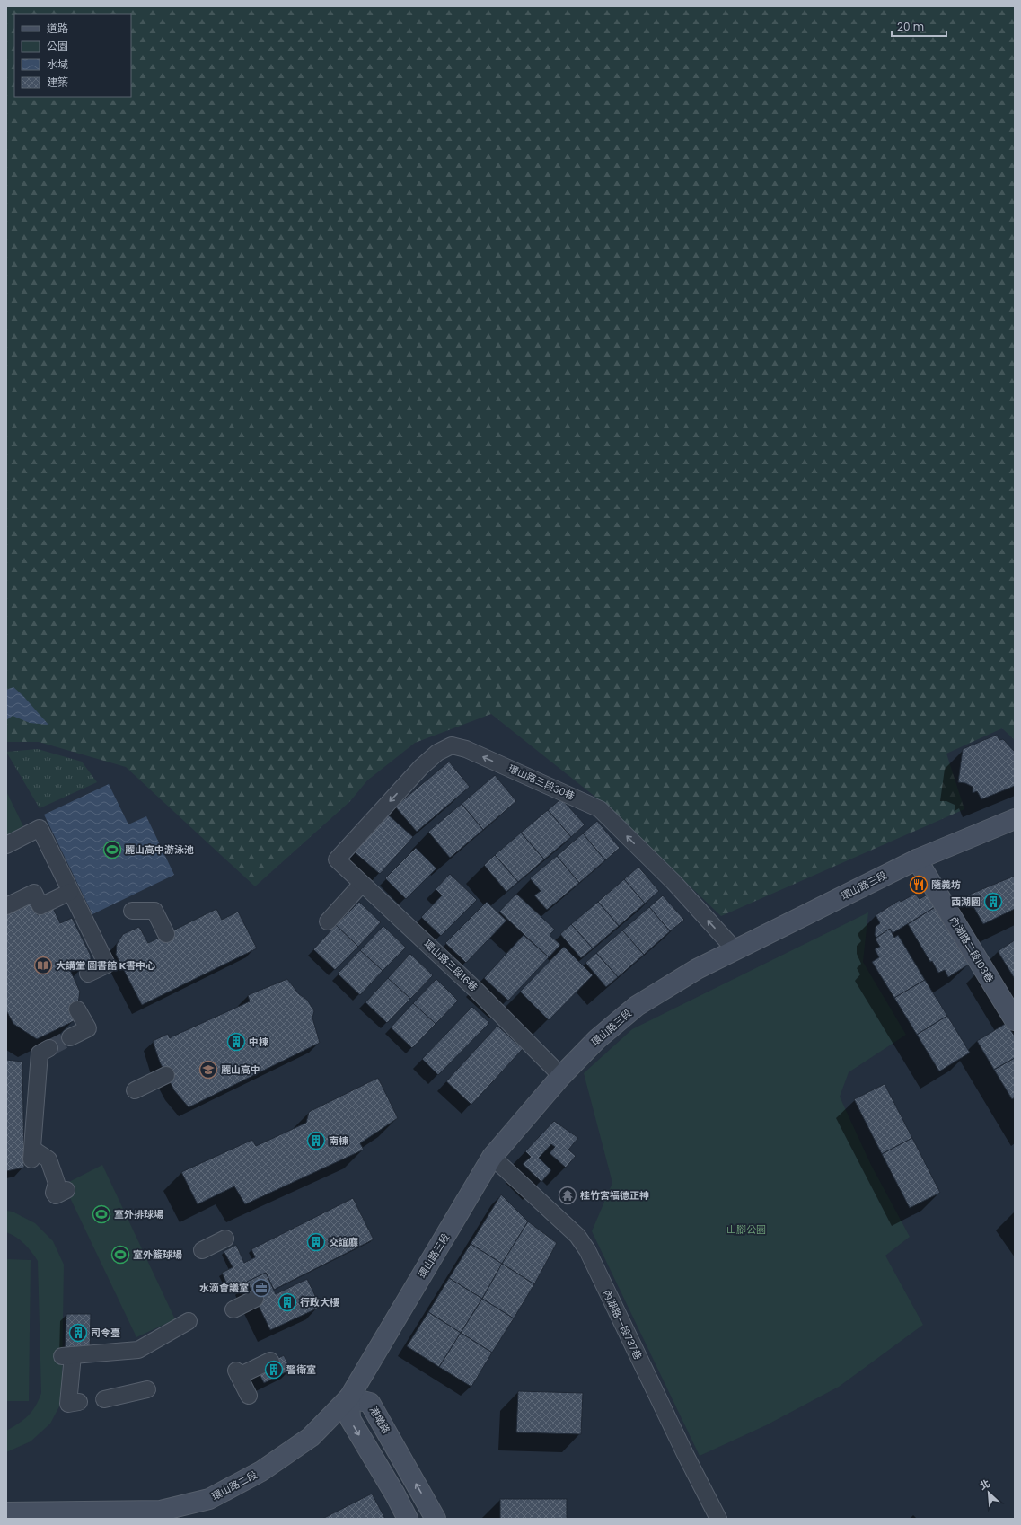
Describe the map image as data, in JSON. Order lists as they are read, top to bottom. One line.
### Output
{"streets":{"street":["環山路三段30巷","環山路三段","內湖路二段103巷","環山路三段16巷","內湖路一段737巷","港墘路","環山路二段"]},"crossings":[["環山路三段30巷","環山路三段"],["環山路三段30巷","環山路三段16巷"],["環山路三段","內湖路二段103巷"],["環山路三段","環山路三段16巷"],["環山路三段","內湖路一段737巷"],["環山路三段","港墘路"],["環山路三段","環山路二段"],["港墘路","環山路二段"]],"parks":["山腳公園"],"places":{"sports":["麗山高中游泳池","室外排球場","室外籃球場"],"restaurant":["隨義坊"],"building":["西湖園","中棟","南棟","交誼廳","行政大樓","司令臺","警衛室"],"library":["大講堂 圖書館 K書中心"],"school or university":["麗山高中"],"temple":["桂竹宮福德正神"],"office":["水滴會議室"]},"legend":["道路","公園","水域","建築"],"scale_bar":"20 m","north":"top left"}
